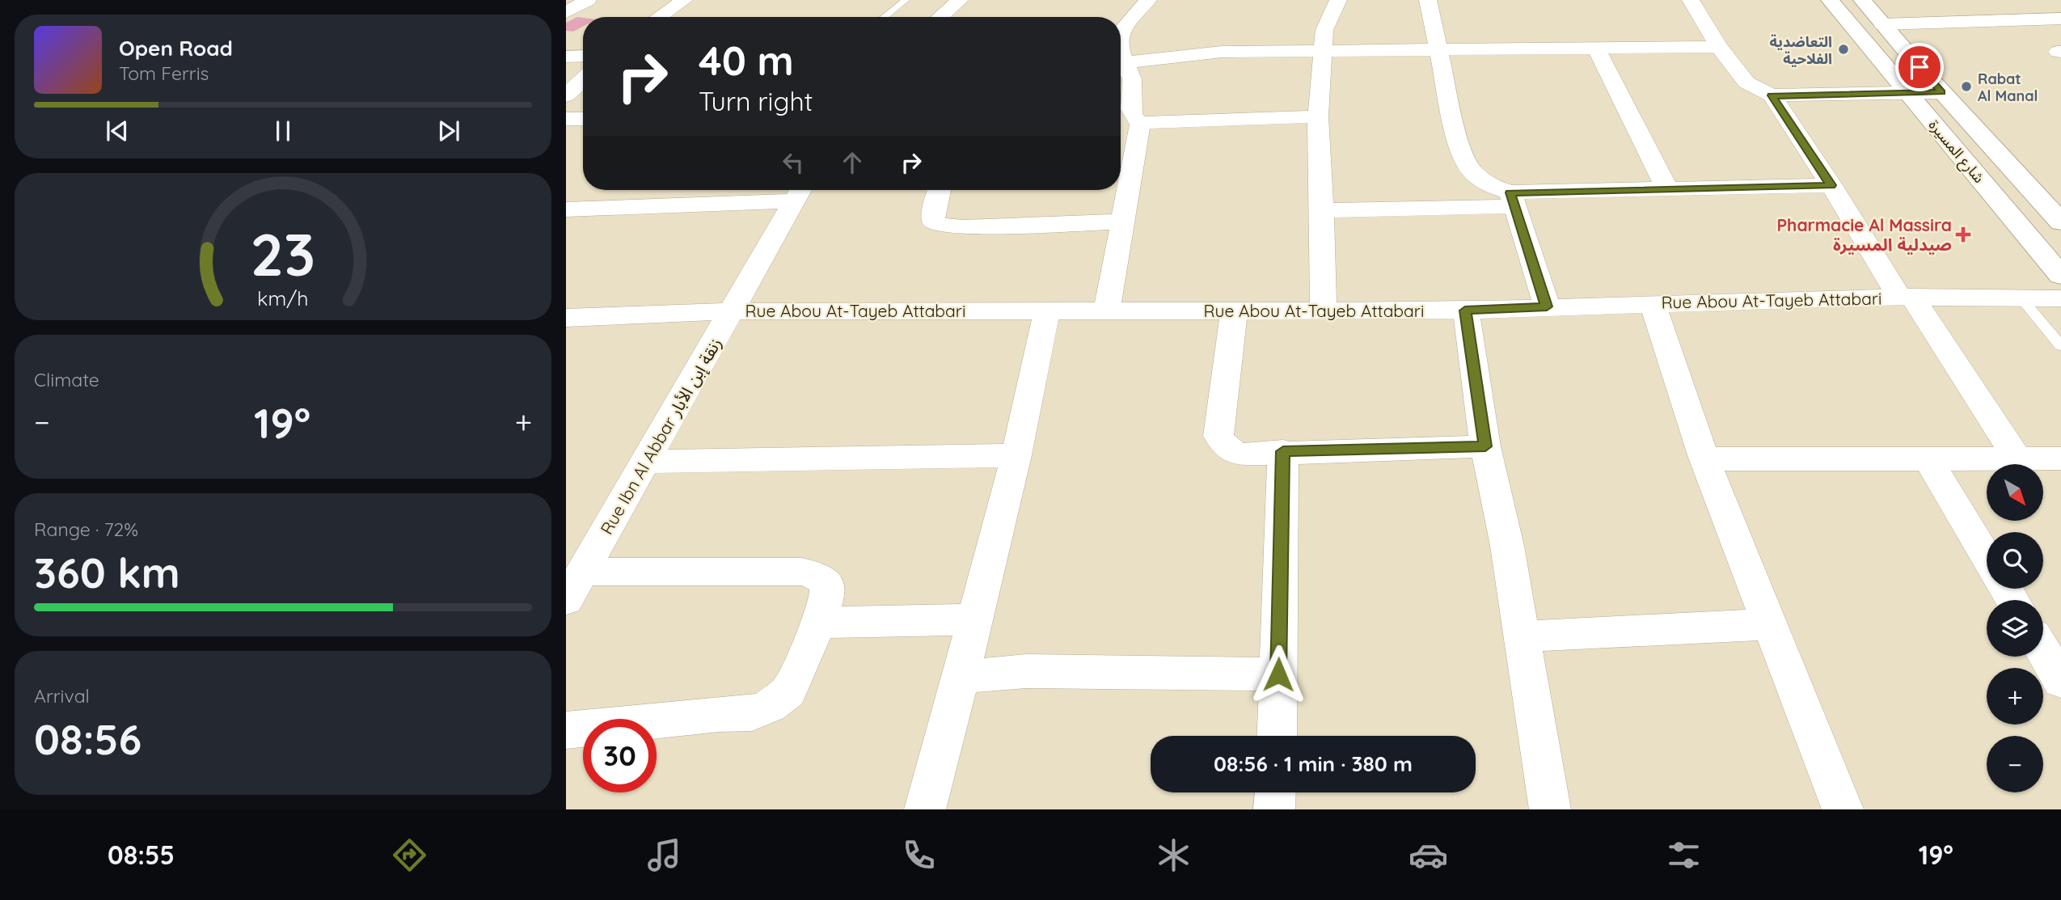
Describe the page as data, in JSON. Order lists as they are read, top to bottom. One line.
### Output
{"streets":{"street":["شارع المسيرة","Rue Abou At-Tayeb Attabari","Rue Ibn Al Abbar زنقة إبن الأبار"]},"crossings":[["Rue Abou At-Tayeb Attabari","Rue Ibn Al Abbar زنقة إبن الأبار"]],"places":{"other":["التعاضدية الفلاحية","Rabat Al Manal"],"health":["Pharmacie Al Massira صيدلية المسيرة"]},"north":"bottom right","page":{"turn":["40 m","Turn right"],"song":["Open Road","Tom Ferris"],"tile":["Climate",["Range · 72%","360 km"],["Arrival","08:56"]],"heat":["−","19°","+"],"map_buttons":["+","−"],"limit":"30","trip":"08:56 · 1 min · 380 m","tabs":["08:55","19°"],"gauge":["23","km/h"]}}
